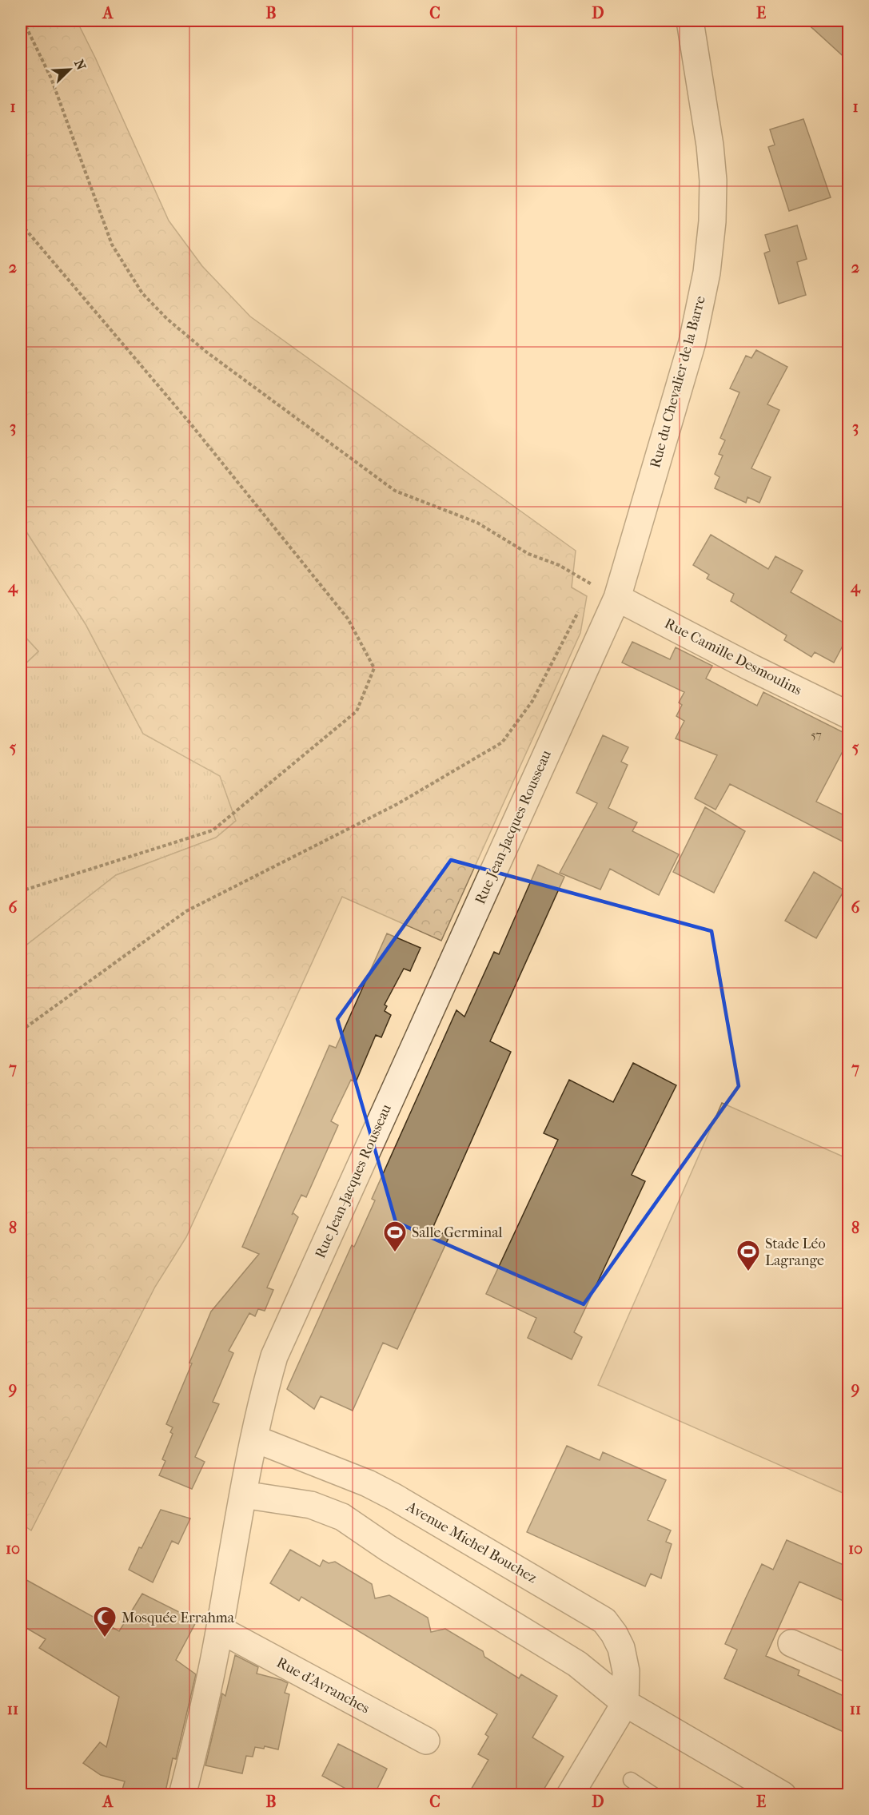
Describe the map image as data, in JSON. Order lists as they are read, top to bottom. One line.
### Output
{"streets":{"street":["Rue du Chevalier de la Barre","Rue Camille Desmoulins","Rue Jean-Jacques Rousseau","Avenue Michel Bouchez","Rue d'Avranches"]},"crossings":[["Rue du Chevalier de la Barre","Rue Camille Desmoulins"],["Rue du Chevalier de la Barre","Rue Jean-Jacques Rousseau"],["Rue Camille Desmoulins","Rue Jean-Jacques Rousseau"],["Rue Jean-Jacques Rousseau","Avenue Michel Bouchez"],["Rue Jean-Jacques Rousseau","Rue d'Avranches"]],"places":{"sports":["Salle Germinal","Stade Léo Lagrange"],"mosque":["Mosquée Errahma"]},"house_numbers":["57"],"north":"top right","grid":{"columns":["A","B","C","D","E"],"rows":["1","2","3","4","5","6","7","8","9","10","11"]}}
